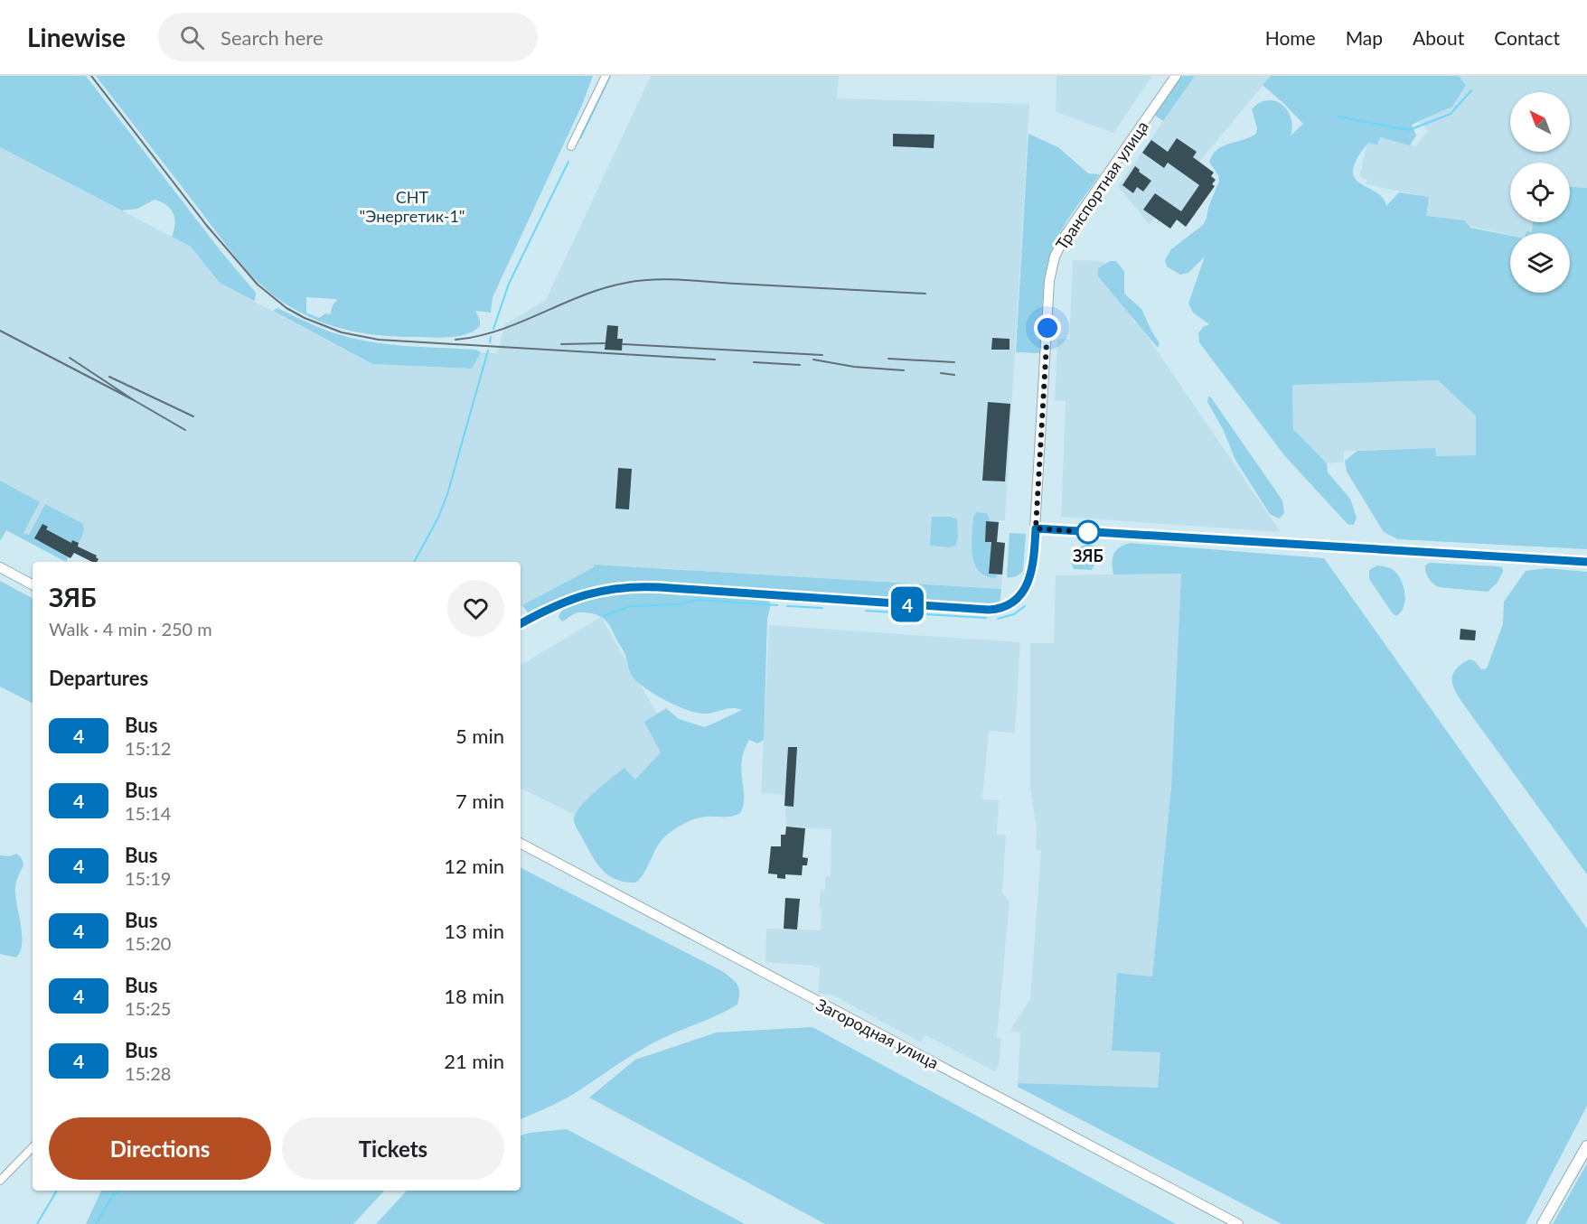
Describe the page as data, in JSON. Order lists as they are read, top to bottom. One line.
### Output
{"streets":{"street":["Транспортная улица","Загородная улица"]},"parks":["СНТ \"Энергетик-1\""],"places":["ЗЯБ"],"lines":["bus line 4"],"north":"top left","page":{"header":"Linewise","search":"Search here","nav":["Home","Map","About","Contact"],"on_map":"4","heading":[["ЗЯБ","Walk · 4 min · 250 m"],"Departures"],"list":[{"mark":"4","name":"Bus","note":"15:12","value":"5 min"},{"mark":"4","name":"Bus","note":"15:14","value":"7 min"},{"mark":"4","name":"Bus","note":"15:19","value":"12 min"},{"mark":"4","name":"Bus","note":"15:20","value":"13 min"},{"mark":"4","name":"Bus","note":"15:25","value":"18 min"},{"mark":"4","name":"Bus","note":"15:28","value":"21 min"}],"buttons":["Directions","Tickets"]}}
